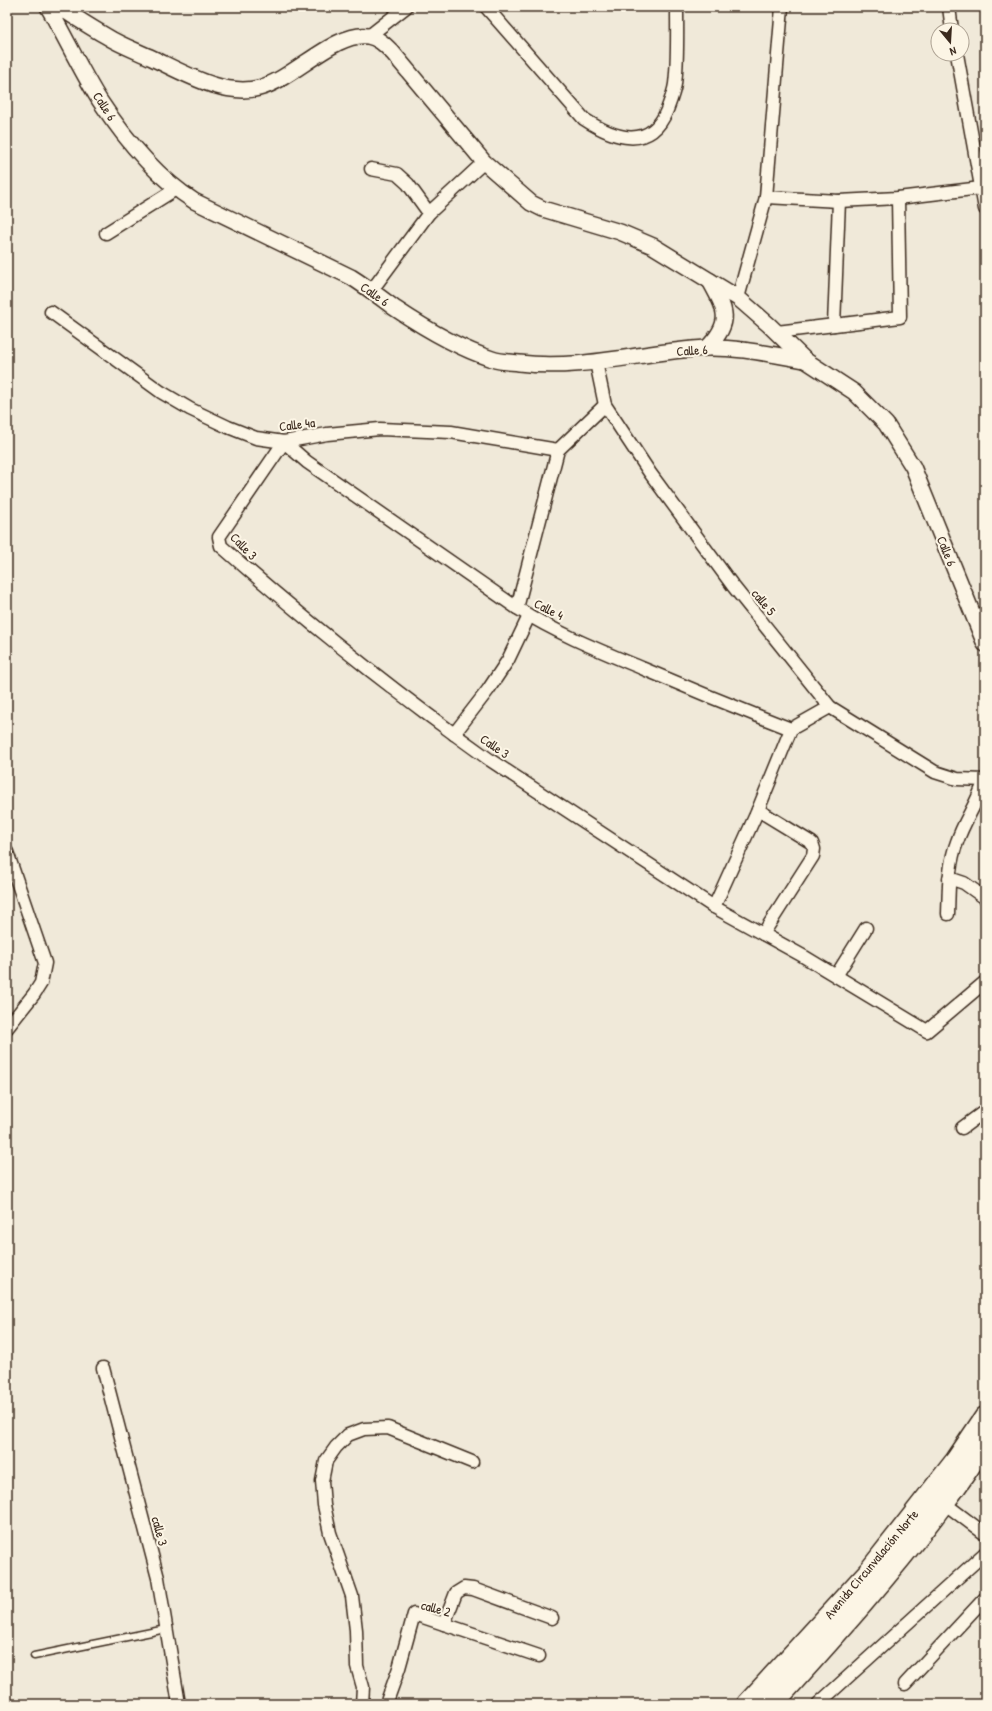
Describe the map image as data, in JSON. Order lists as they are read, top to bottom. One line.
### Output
{"streets":{"highway":["Avenida Circunvalación Norte"],"street":["Calle 6","Calle 4a","Calle 3","calle 5","Calle 4","calle 3","calle 2"]},"crossings":[["Calle 6","calle 5"],["Calle 4a","Calle 3"],["Calle 4a","Calle 4"],["Calle 3","Calle 4"]],"north":"bottom"}
